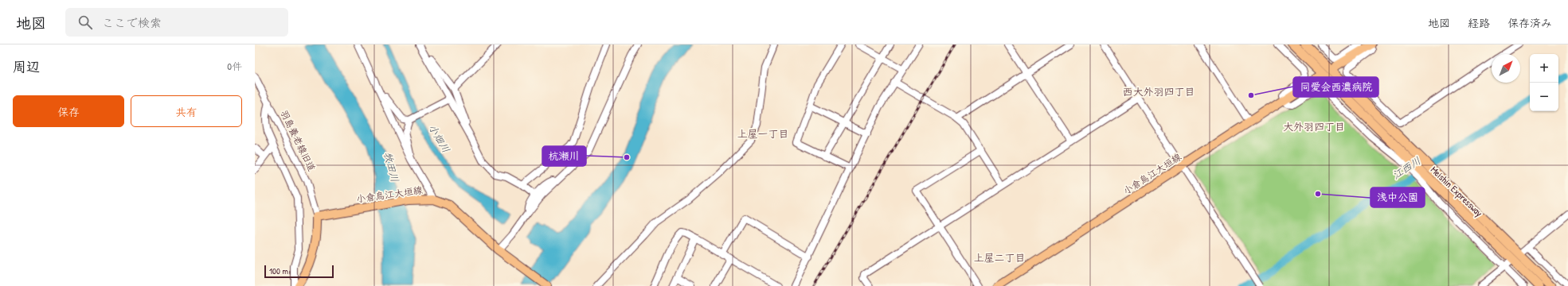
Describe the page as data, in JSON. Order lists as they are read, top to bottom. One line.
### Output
{"streets":{"highway":["Meishin Expressway"],"main road":["小倉烏江大垣線"],"street":["羽島養老線旧道"]},"crossings":[["羽島養老線旧道","小倉烏江大垣線"]],"districts":["西大外羽四丁目","大外羽四丁目","上屋一丁目","上屋二丁目"],"water":["小畑川","牧田川","江西川"],"places":["同愛会西濃病院","杭瀬川","浅中公園"],"scale_bar":"100 m","north":"top right","page":{"header":"地図","search":"ここで検索","nav":["地図","経路","保存済み"],"heading":["周辺","0件"],"map_buttons":["+","−"],"buttons":["保存","共有"],"scale":"100 m"}}
